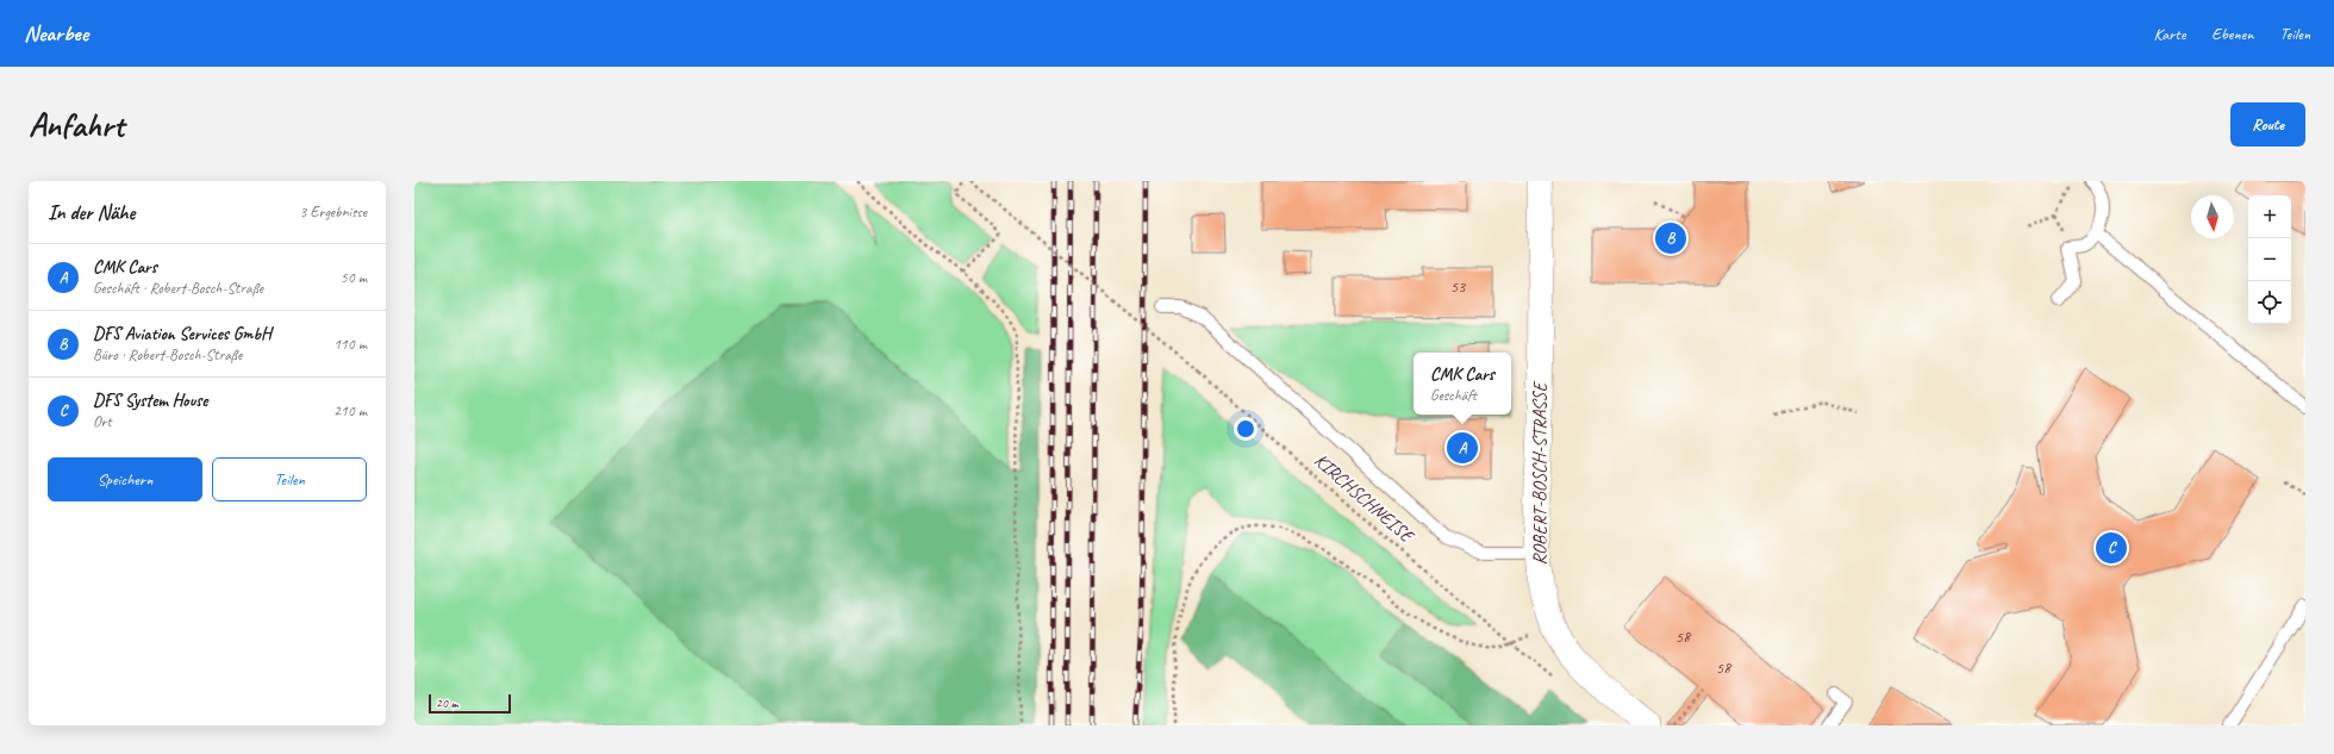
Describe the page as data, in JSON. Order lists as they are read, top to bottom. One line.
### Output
{"streets":{"street":["ROBERT-BOSCH-STRASSE"],"path":["KIRCHSCHNEISE"]},"house_numbers":["53","58","58"],"scale_bar":"20 m","north":"bottom","page":{"header":"Nearbee","nav":["Karte","Ebenen","Teilen"],"buttons":["Route",["Speichern","Teilen"]],"title":"Anfahrt","heading":["In der Nähe","3 Ergebnisse"],"map_buttons":["+","−"],"pins":["B","A","C"],"list":[{"mark":"A","name":"CMK Cars","note":"Geschäft · Robert-Bosch-Straße","value":"50 m"},{"mark":"B","name":"DFS Aviation Services GmbH","note":"Büro · Robert-Bosch-Straße","value":"110 m"},{"mark":"C","name":"DFS System House","note":"Ort","value":"210 m"}],"popup":["CMK Cars","Geschäft"],"scale":"20 m"}}
